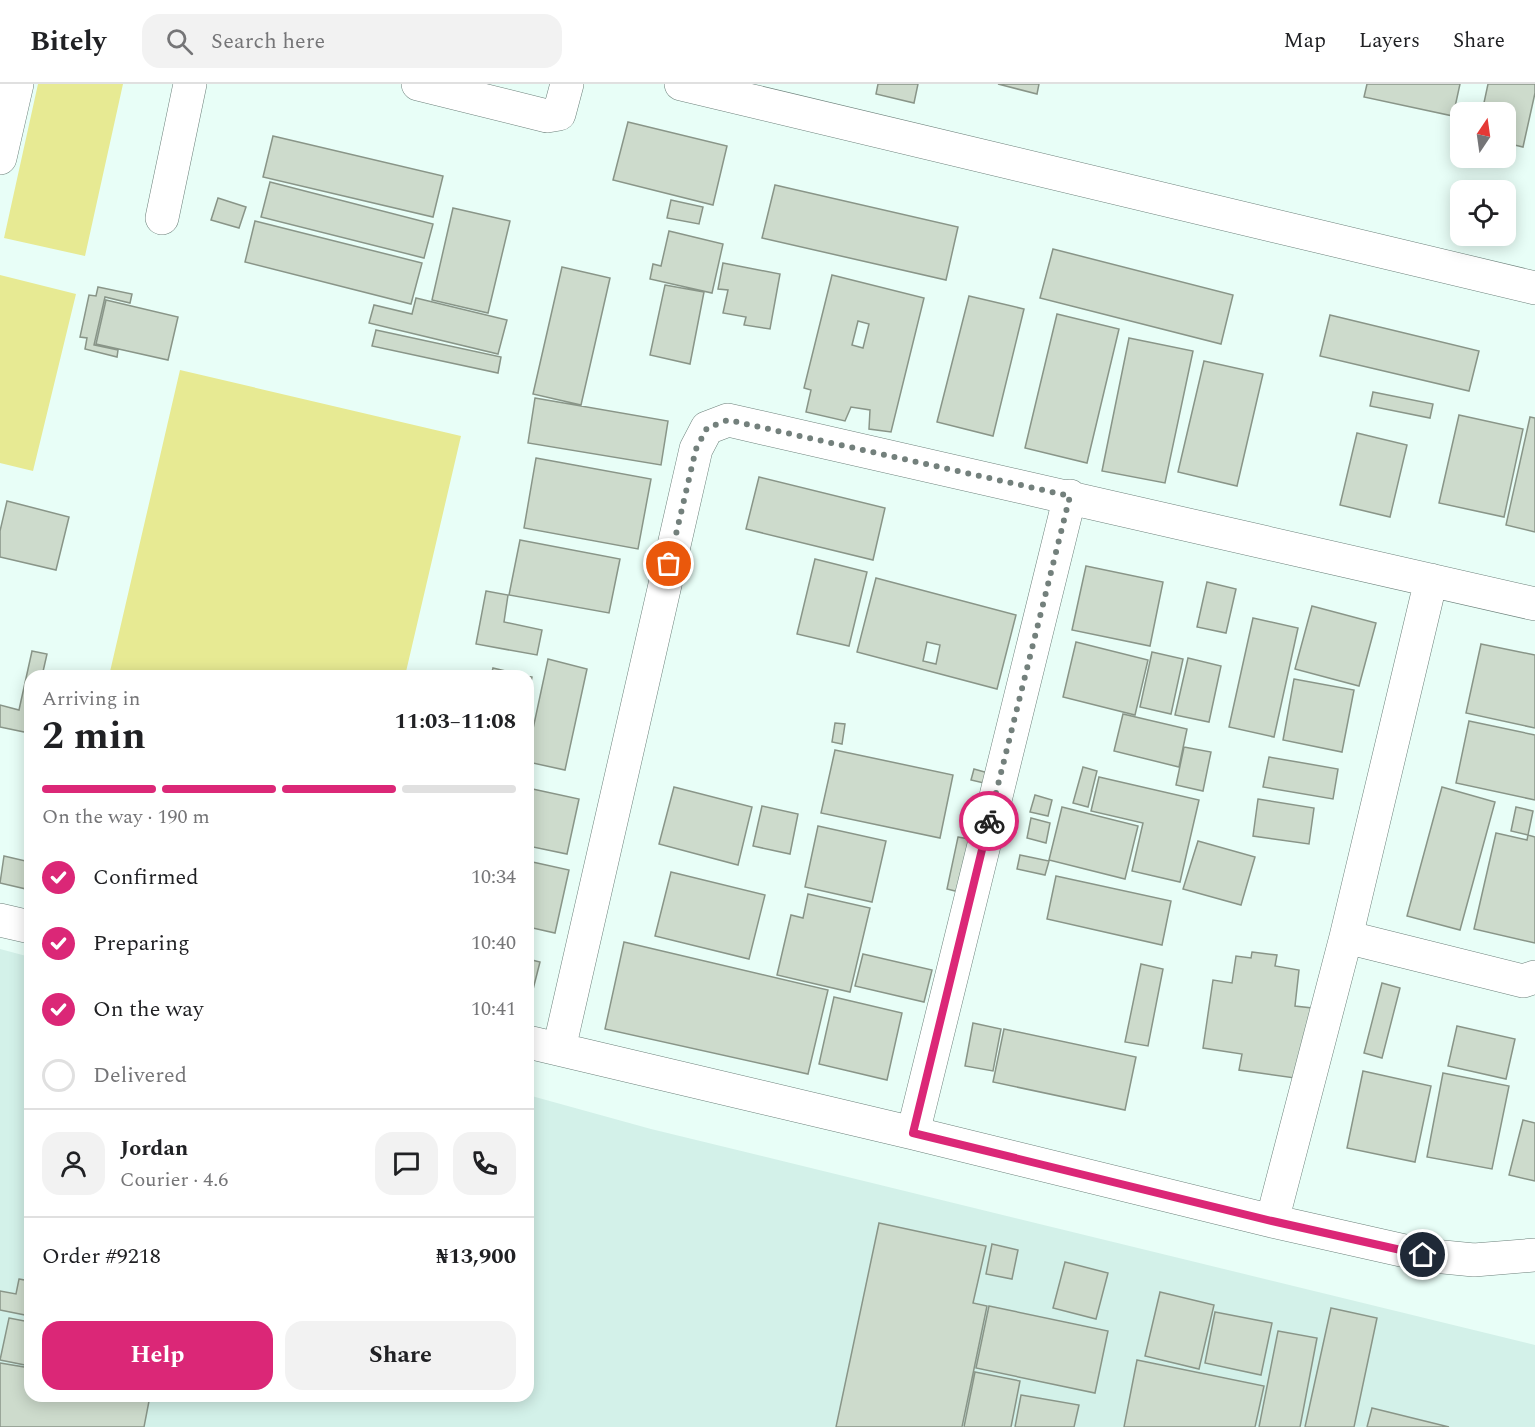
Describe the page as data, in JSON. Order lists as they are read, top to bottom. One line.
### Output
{"north":"top","page":{"header":"Bitely","search":"Search here","nav":["Map","Layers","Share"],"heading":["2 min","Arriving in","11:03–11:08"],"panel":["Jordan","Courier · 4.6","Order #9218","₦13,900"],"bar":"On the way · 190 m","list":[["Confirmed","10:34"],["Preparing","10:40"],["On the way","10:41"],"Delivered"],"buttons":["Help","Share"]}}
